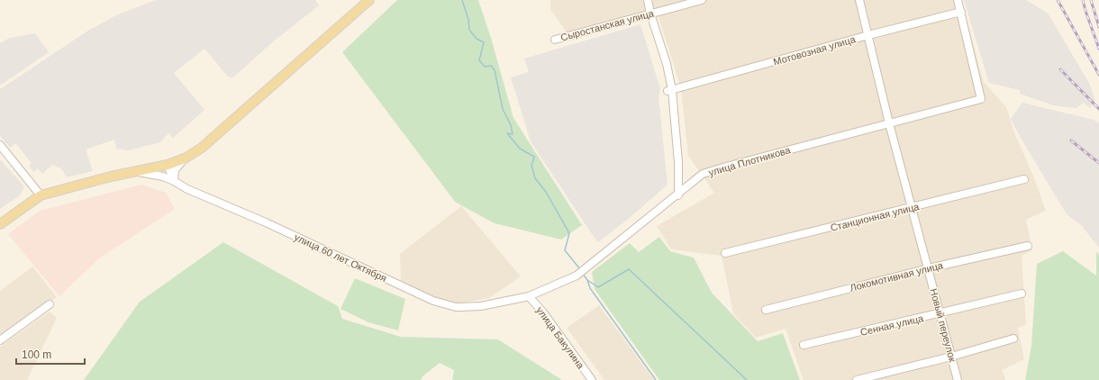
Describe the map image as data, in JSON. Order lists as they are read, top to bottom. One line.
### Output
{"streets":{"street":["Сыростанская улица","Мотовозная улица","улица Плотникова","Станционная улица","улица 60 лет Октября","Локомотивная улица","Сенная улица","Новый переулок","улица Бакулина"]},"crossings":[["Мотовозная улица","улица Плотникова"],["Мотовозная улица","Новый переулок"],["улица Плотникова","улица 60 лет Октября"],["улица Плотникова","Новый переулок"],["улица Плотникова","улица Бакулина"],["Станционная улица","Новый переулок"],["улица 60 лет Октября","улица Бакулина"],["Локомотивная улица","Новый переулок"],["Сенная улица","Новый переулок"]],"scale_bar":"100 m"}
